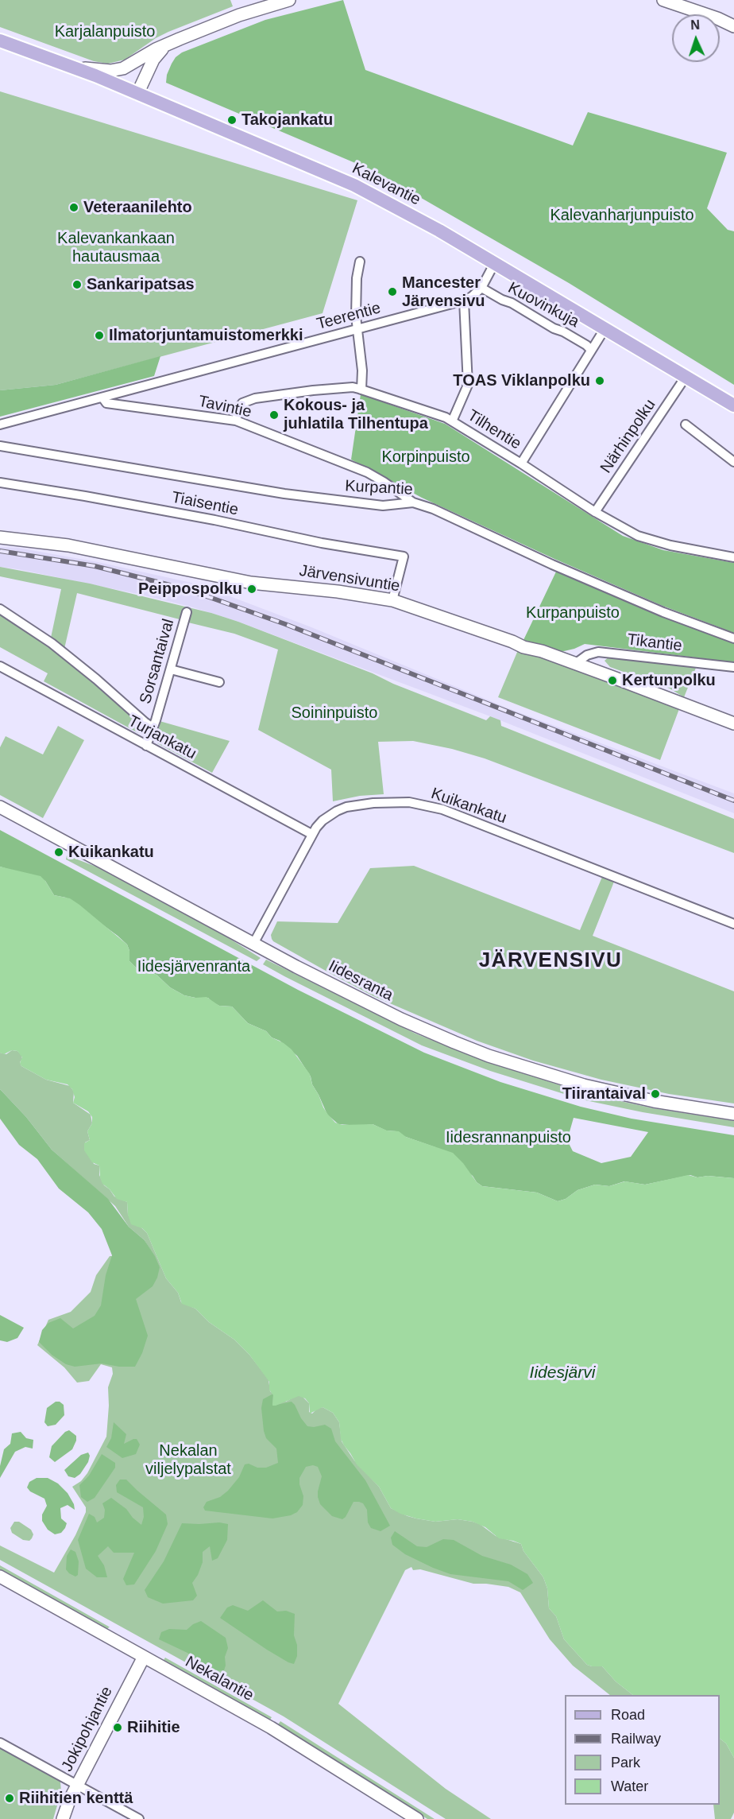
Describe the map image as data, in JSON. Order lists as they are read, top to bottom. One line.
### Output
{"streets":{"main road":["Kalevantie","Järvensivuntie","Iidesranta","Nekalantie","Jokipohjantie"],"street":["Kuovinkuja","Teerentie","Tavintie","Tilhentie","Närhinpolku","Kurpantie","Tiaisentie","Tikantie","Sorsantaival","Turjankatu","Kuikankatu"]},"crossings":[["Kalevantie","Teerentie"],["Kalevantie","Närhinpolku"],["Kuovinkuja","Teerentie"],["Teerentie","Tavintie"],["Tavintie","Tilhentie"],["Tavintie","Kurpantie"],["Tilhentie","Närhinpolku"],["Tiaisentie","Järvensivuntie"],["Järvensivuntie","Tikantie"],["Sorsantaival","Turjankatu"],["Turjankatu","Kuikankatu"],["Kuikankatu","Iidesranta"],["Nekalantie","Jokipohjantie"]],"districts":["JÄRVENSIVU"],"water":["Iidesjärvi"],"parks":["Karjalanpuisto","Kalevanharjunpuisto","Kalevankankaan hautausmaa","Korpinpuisto","Kurpanpuisto","Soininpuisto","Iidesjärvenranta","Iidesrannanpuisto","Nekalan viljelypalstat"],"places":["Takojankatu","Veteraanilehto","Sankaripatsas","Mancester Järvensivu","Ilmatorjuntamuistomerkki","TOAS Viklanpolku","Kokous- ja juhlatila Tilhentupa","Peippospolku","Kertunpolku","Kuikankatu","Tiirantaival","Riihitie","Riihitien kenttä"],"legend":["Road","Railway","Park","Water"],"north":"top"}
